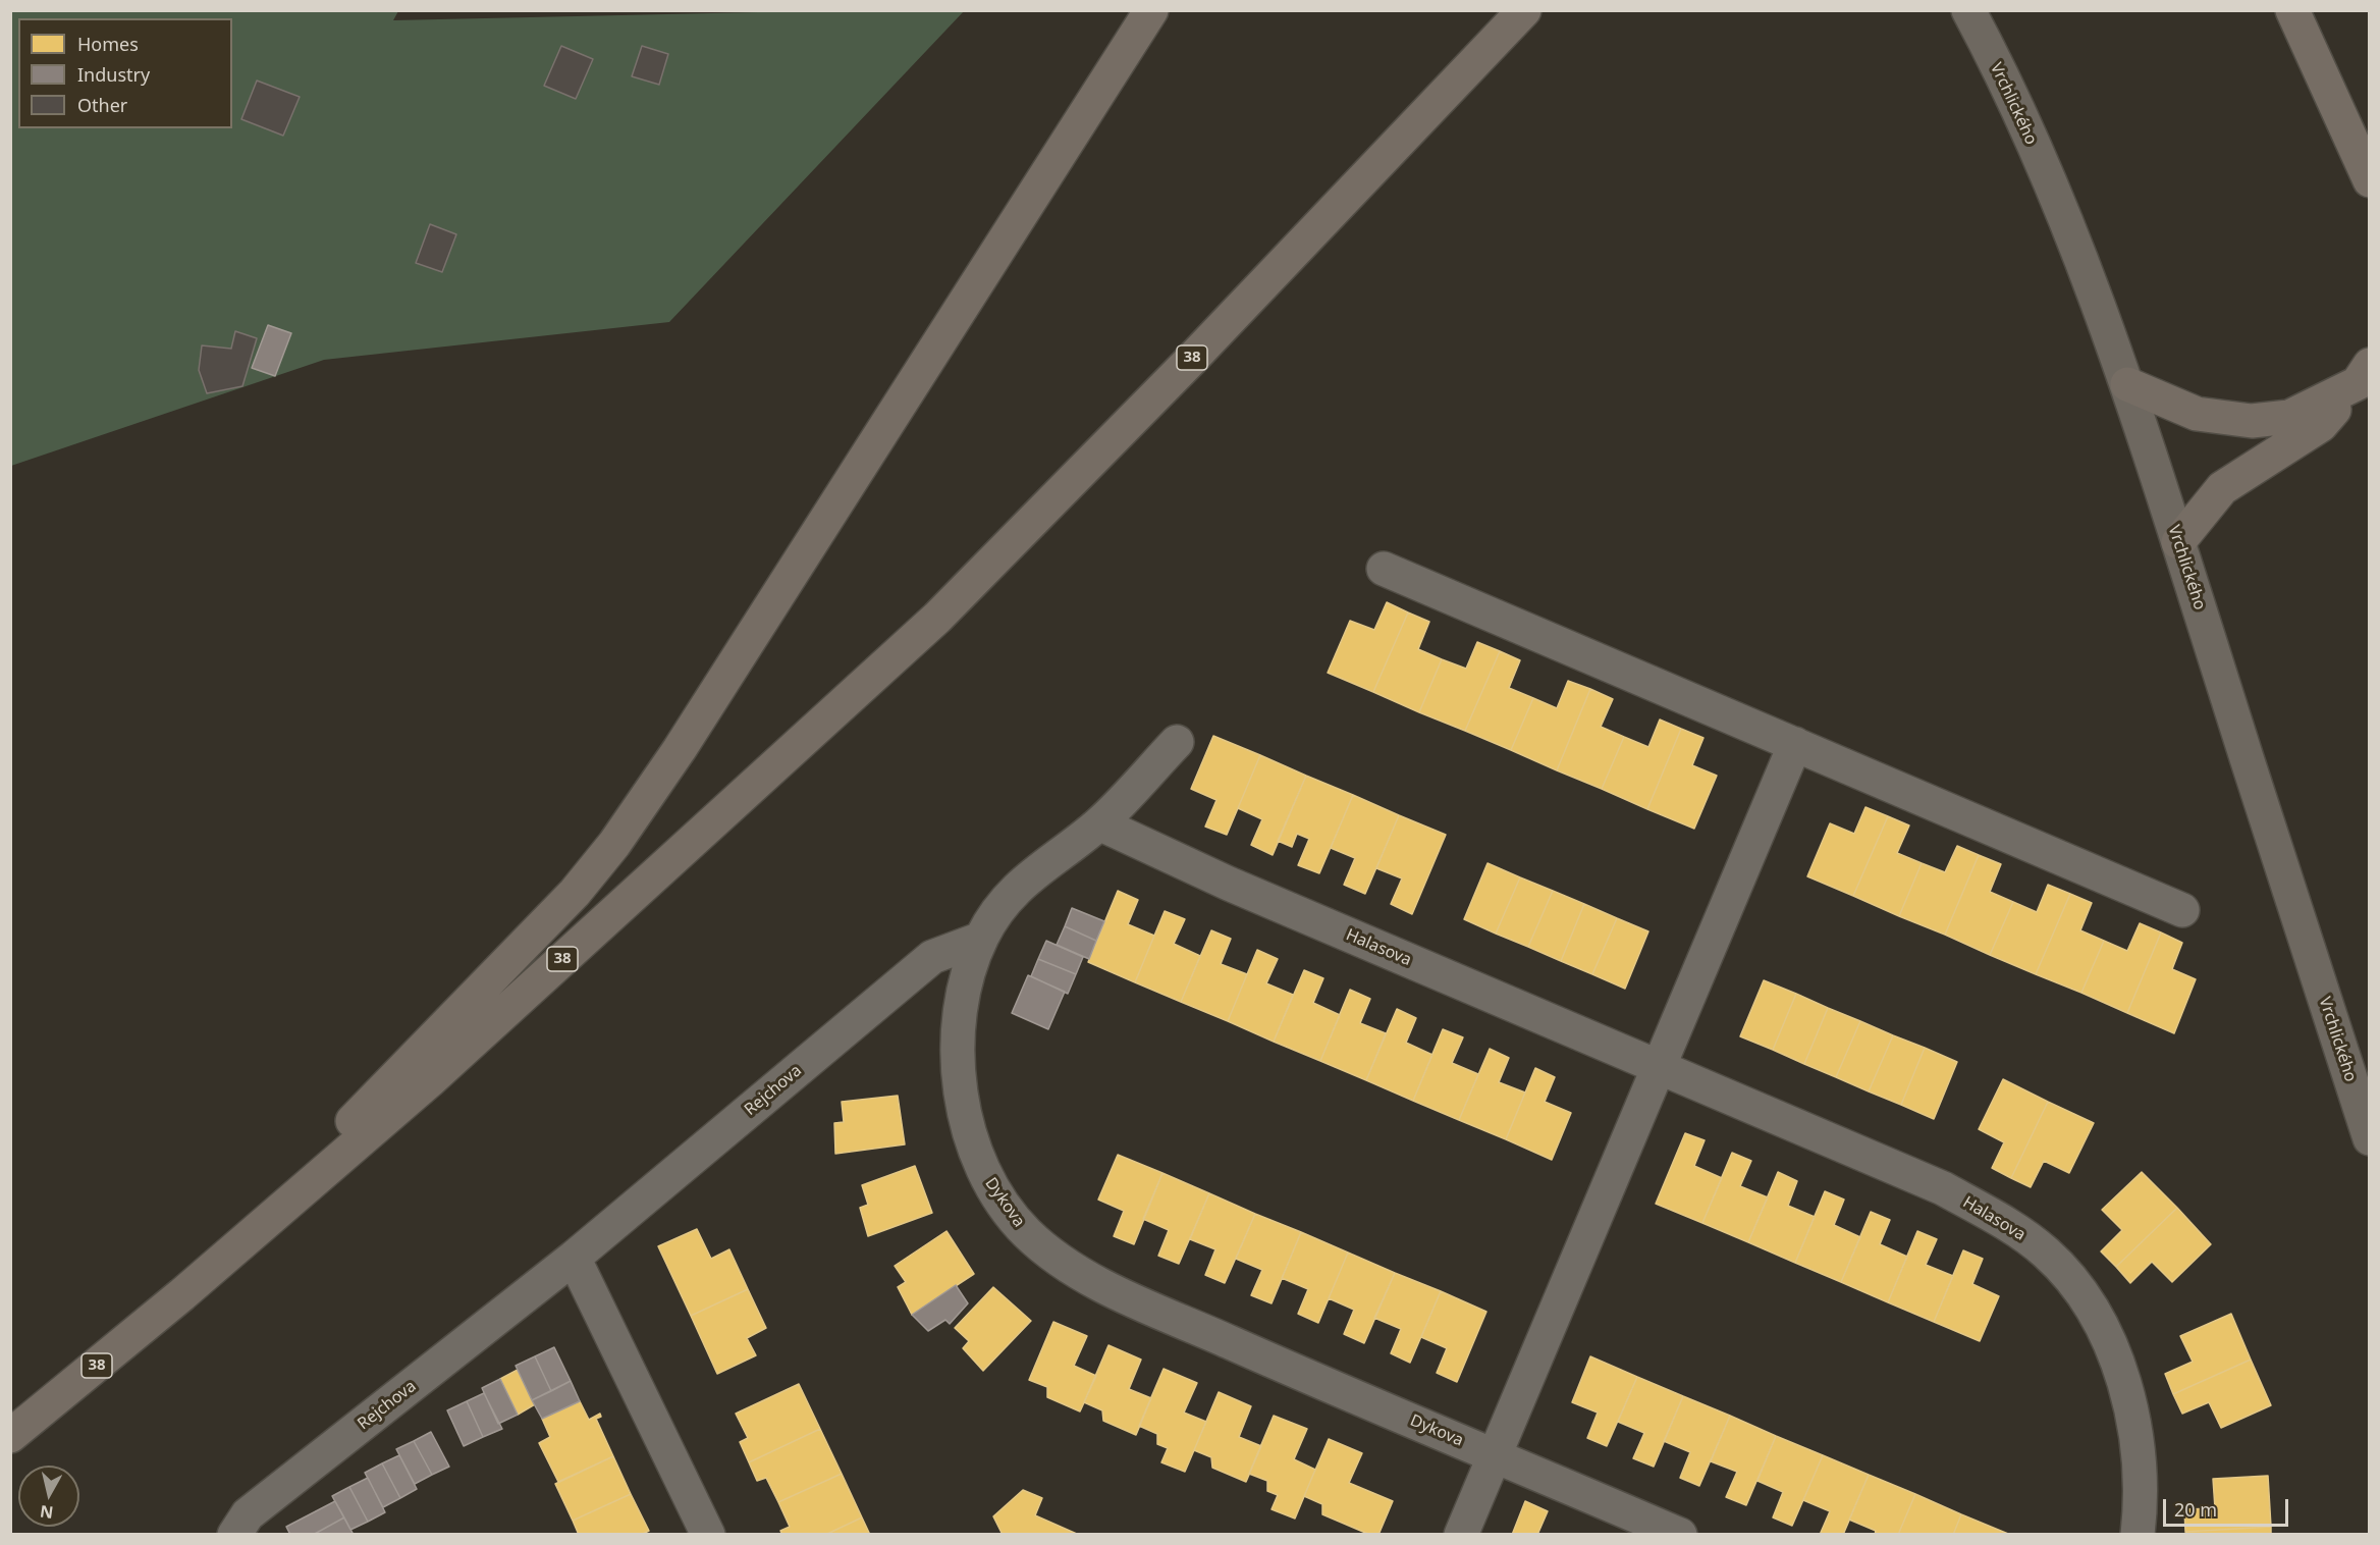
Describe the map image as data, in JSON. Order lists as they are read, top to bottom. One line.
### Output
{"streets":{"main road":["38"],"street":["Vrchlického","Halasova","Rejchova","Dykova"]},"crossings":[["Halasova","Dykova"],["Rejchova","Dykova"]],"legend":["Homes","Industry","Other"],"scale_bar":"20 m","north":"bottom"}
